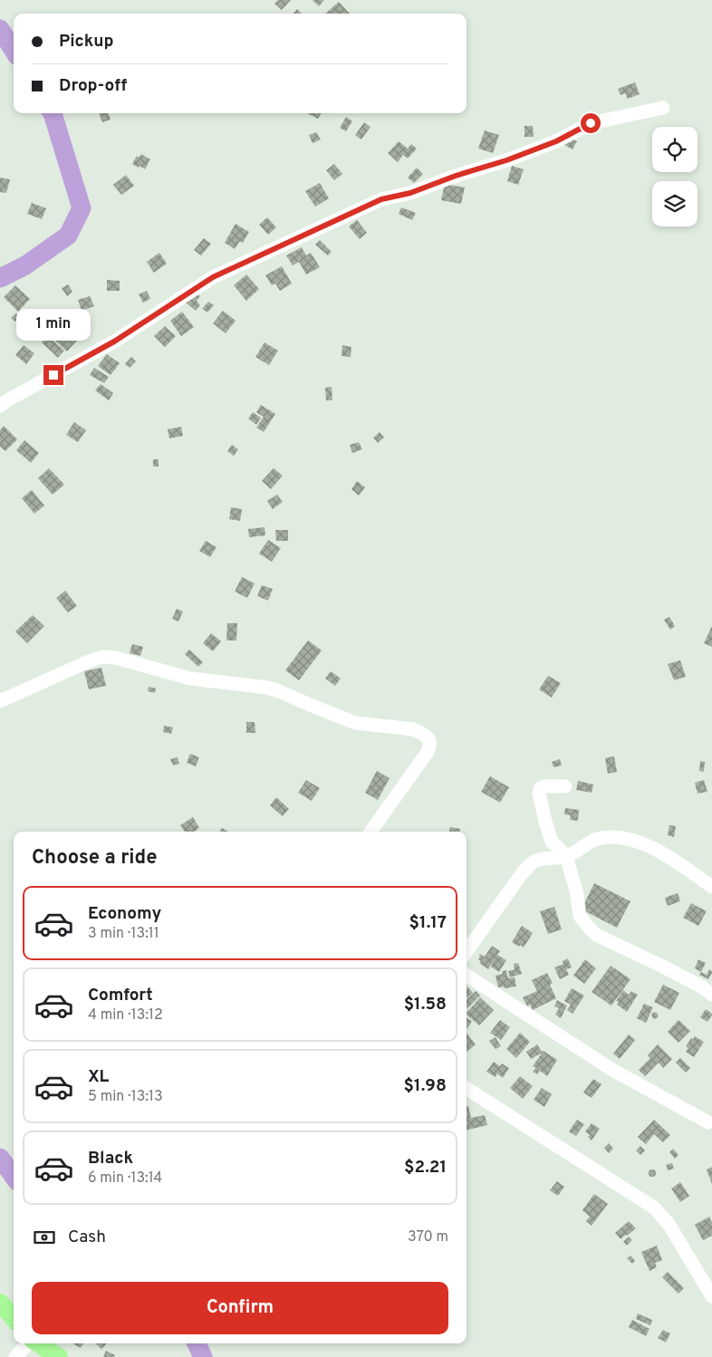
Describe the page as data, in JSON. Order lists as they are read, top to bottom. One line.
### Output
{"page":{"banner":["Pickup","Drop-off"],"bubble":"1 min","heading":"Choose a ride","list":[{"name":"Economy","note":"3 min · 13:11","value":"$1.17"},{"name":"Comfort","note":"4 min · 13:12","value":"$1.58"},{"name":"XL","note":"5 min · 13:13","value":"$1.98"},{"name":"Black","note":"6 min · 13:14","value":"$2.21"}],"pay":["Cash","370 m"],"buttons":"Confirm"}}
